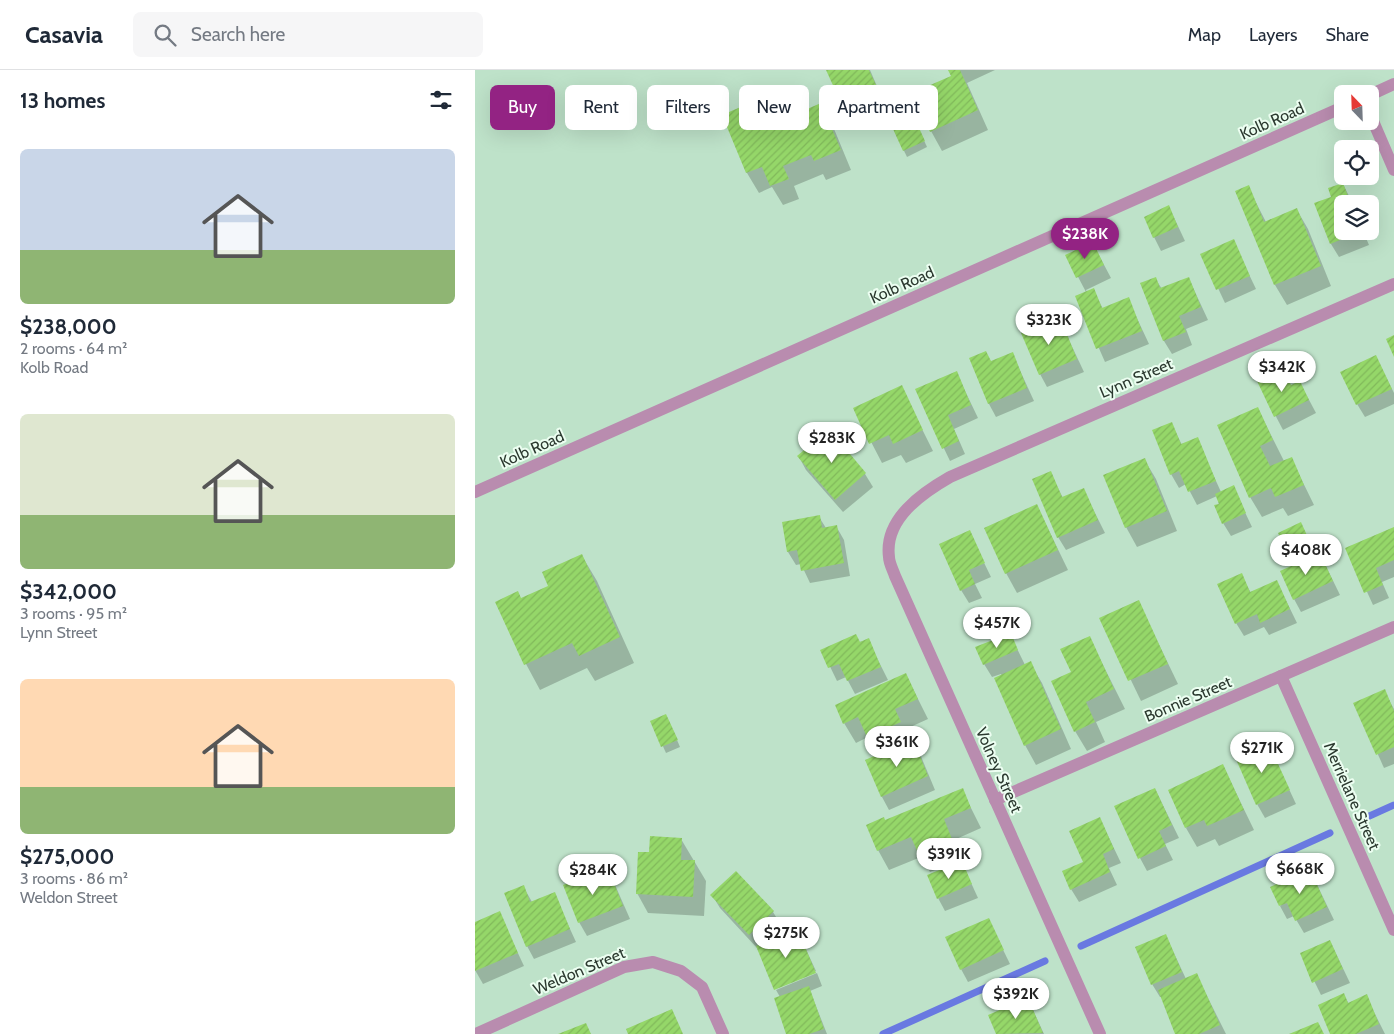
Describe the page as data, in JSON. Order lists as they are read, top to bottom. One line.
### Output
{"streets":{"street":["Kolb Road","Lynn Street","Bonnie Street","Volney Street","Merrielane Street","Weldon Street"]},"crossings":[["Lynn Street","Volney Street"],["Bonnie Street","Volney Street"],["Bonnie Street","Merrielane Street"]],"north":"top left","page":{"header":"Casavia","search":"Search here","nav":["Map","Layers","Share"],"heading":"13 homes","chip":["Buy","Rent","Filters","New","Apartment"],"list":[{"name":"$238,000","note":"2 rooms · 64 m² · Kolb Road"},{"name":"$342,000","note":"3 rooms · 95 m² · Lynn Street"},{"name":"$275,000","note":"3 rooms · 86 m² · Weldon Street"}],"price":["$238K","$323K","$342K","$283K","$408K","$457K","$361K","$271K","$391K","$668K","$284K","$275K","$392K"]}}
